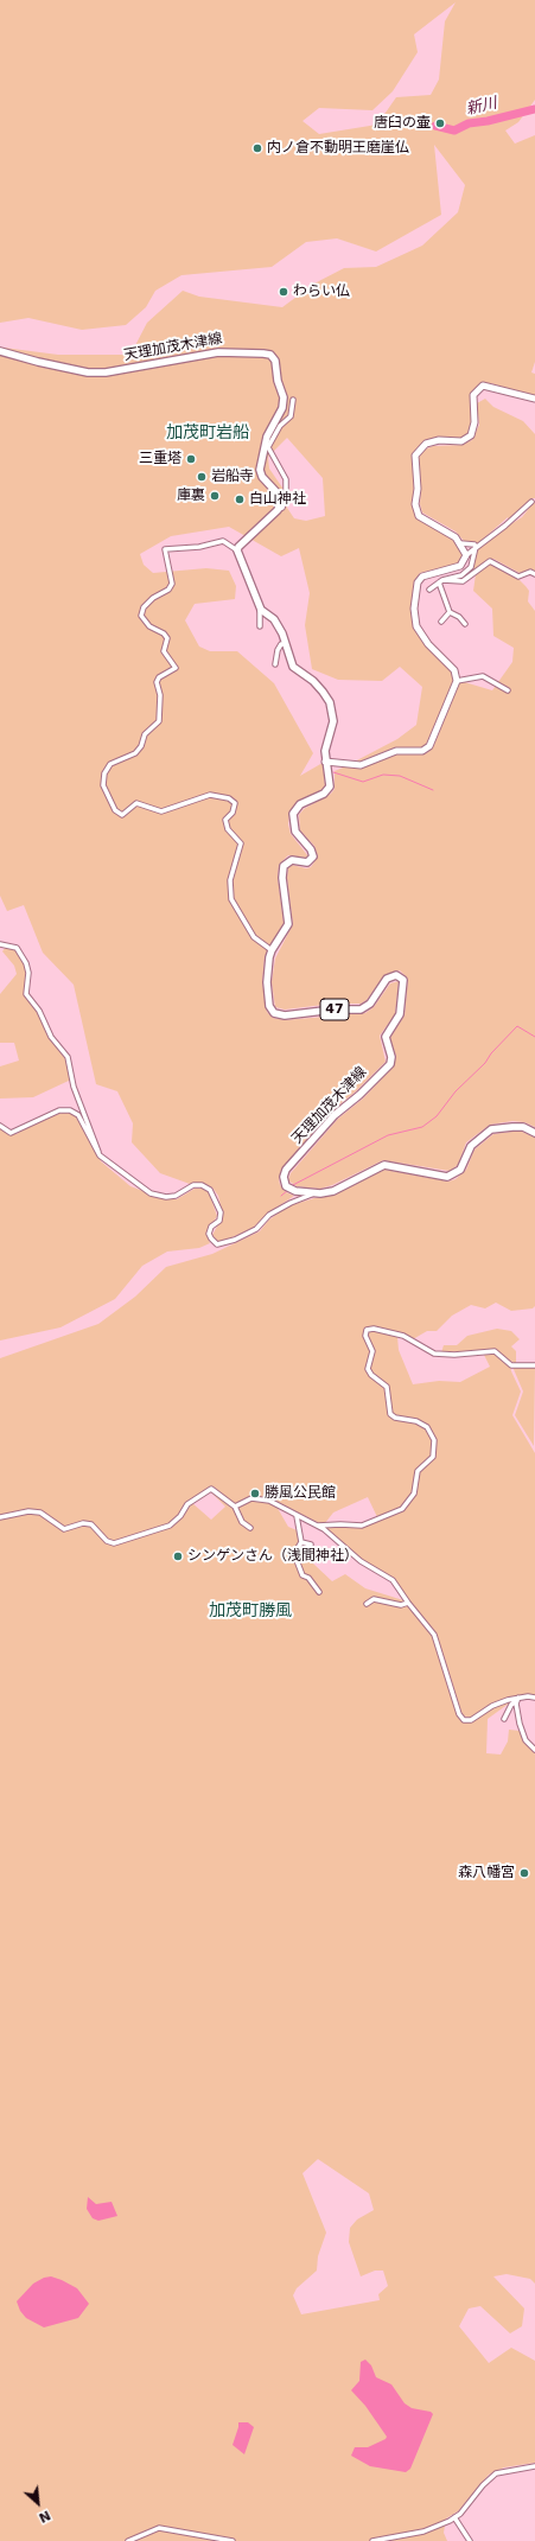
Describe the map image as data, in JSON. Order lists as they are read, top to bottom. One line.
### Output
{"streets":{"main road":["天理加茂木津線","47"]},"districts":["加茂町岩船","加茂町勝風"],"water":["新川"],"places":["唐臼の壷","内ノ倉不動明王磨崖仏","わらい仏","三重塔","岩船寺","庫裏","白山神社","勝風公民館","シンゲンさん（浅間神社）","森八幡宮"],"north":"bottom right"}
